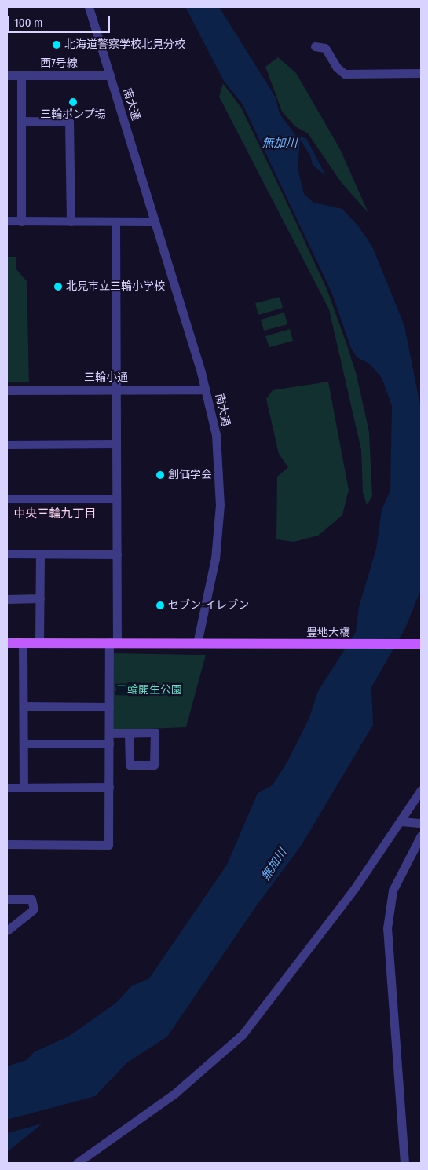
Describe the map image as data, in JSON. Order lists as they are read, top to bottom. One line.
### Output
{"streets":{"main road":["豊地大橋"],"street":["西7号線","南大通","三輪小通"]},"crossings":[["西7号線","南大通"],["南大通","三輪小通"],["南大通","豊地大橋"]],"districts":["中央三輪九丁目"],"water":["無加川"],"parks":["三輪開生公園"],"places":["北海道警察学校北見分校","三輪ポンプ場","北見市立三輪小学校","創価学会","セブン-イレブン"],"scale_bar":"100 m"}
